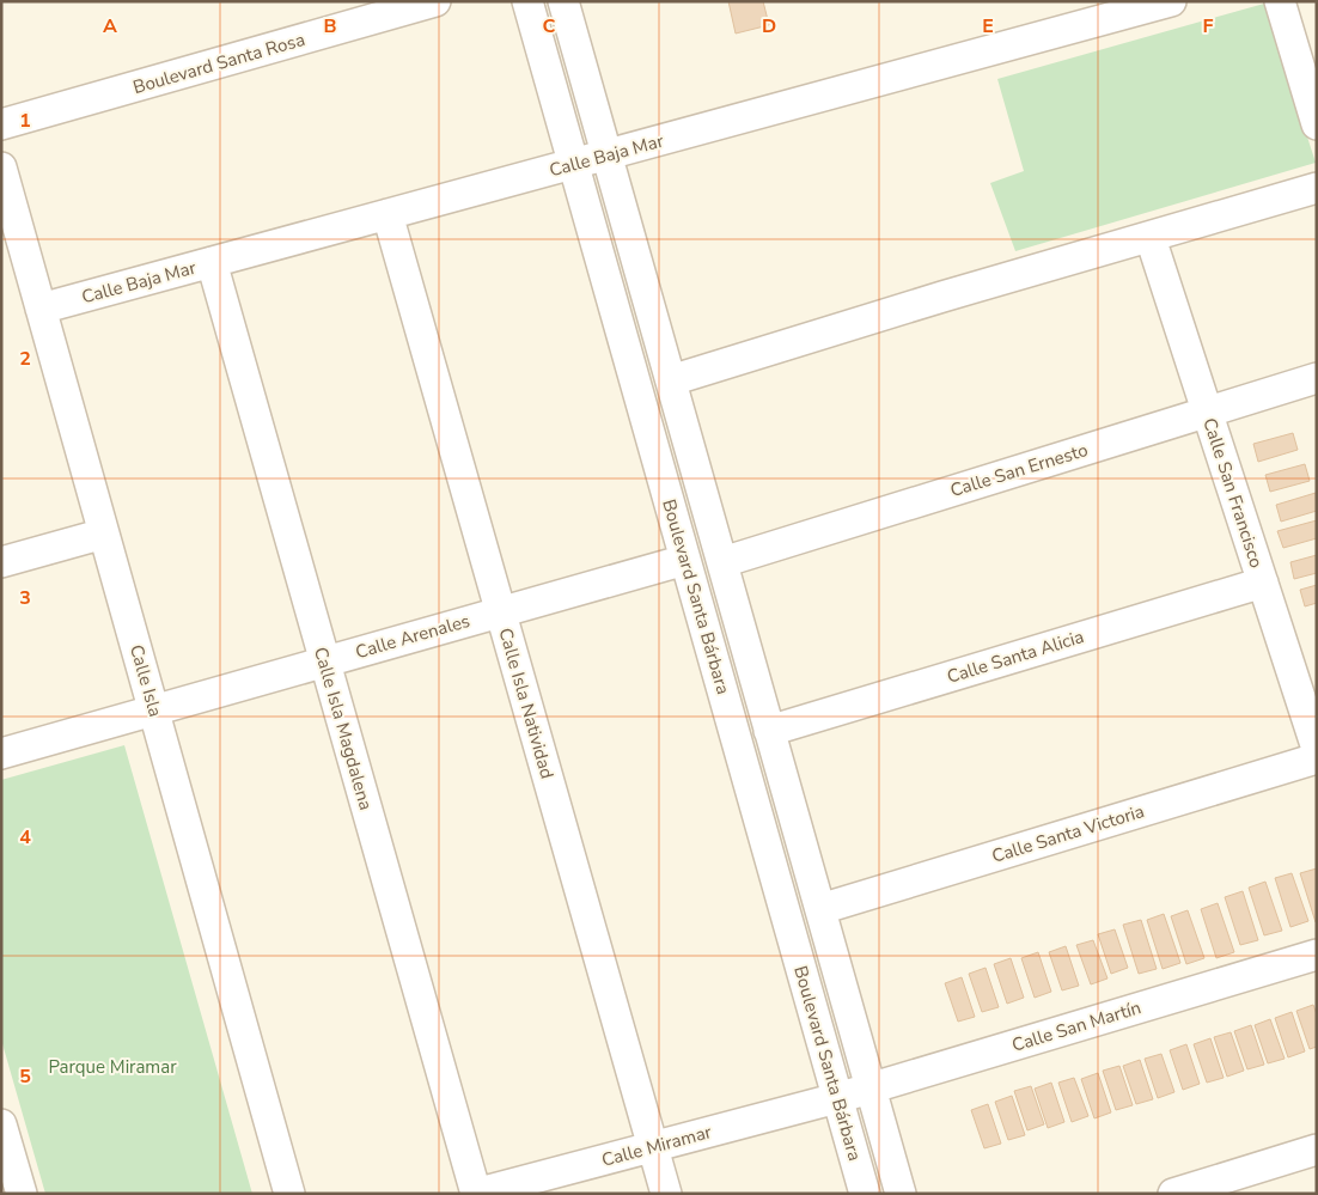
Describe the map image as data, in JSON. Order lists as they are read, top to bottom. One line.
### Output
{"streets":{"street":["Boulevard Santa Rosa","Calle Baja Mar","Calle San Ernesto","Calle San Francisco","Boulevard Santa Bárbara","Calle Arenales","Calle Santa Alicia","Calle Isla","Calle Isla Natividad","Calle Isla Magdalena","Calle Santa Victoria","Calle San Martín","Calle Miramar"]},"crossings":[["Calle Baja Mar","Boulevard Santa Bárbara"],["Calle Baja Mar","Calle Isla"],["Calle Baja Mar","Calle Isla Natividad"],["Calle Baja Mar","Calle Isla Magdalena"],["Calle San Ernesto","Calle San Francisco"],["Calle San Ernesto","Boulevard Santa Bárbara"],["Calle San Francisco","Calle Santa Alicia"],["Boulevard Santa Bárbara","Calle Arenales"],["Boulevard Santa Bárbara","Calle Santa Alicia"],["Boulevard Santa Bárbara","Calle Santa Victoria"],["Boulevard Santa Bárbara","Calle San Martín"],["Boulevard Santa Bárbara","Calle Miramar"],["Calle Arenales","Calle Isla"],["Calle Arenales","Calle Isla Natividad"],["Calle Arenales","Calle Isla Magdalena"],["Calle Isla Natividad","Calle Miramar"],["Calle Isla Magdalena","Calle Miramar"],["Calle San Martín","Calle Miramar"]],"parks":["Parque Miramar"],"grid":{"columns":["A","B","C","D","E","F"],"rows":["1","2","3","4","5"]}}
